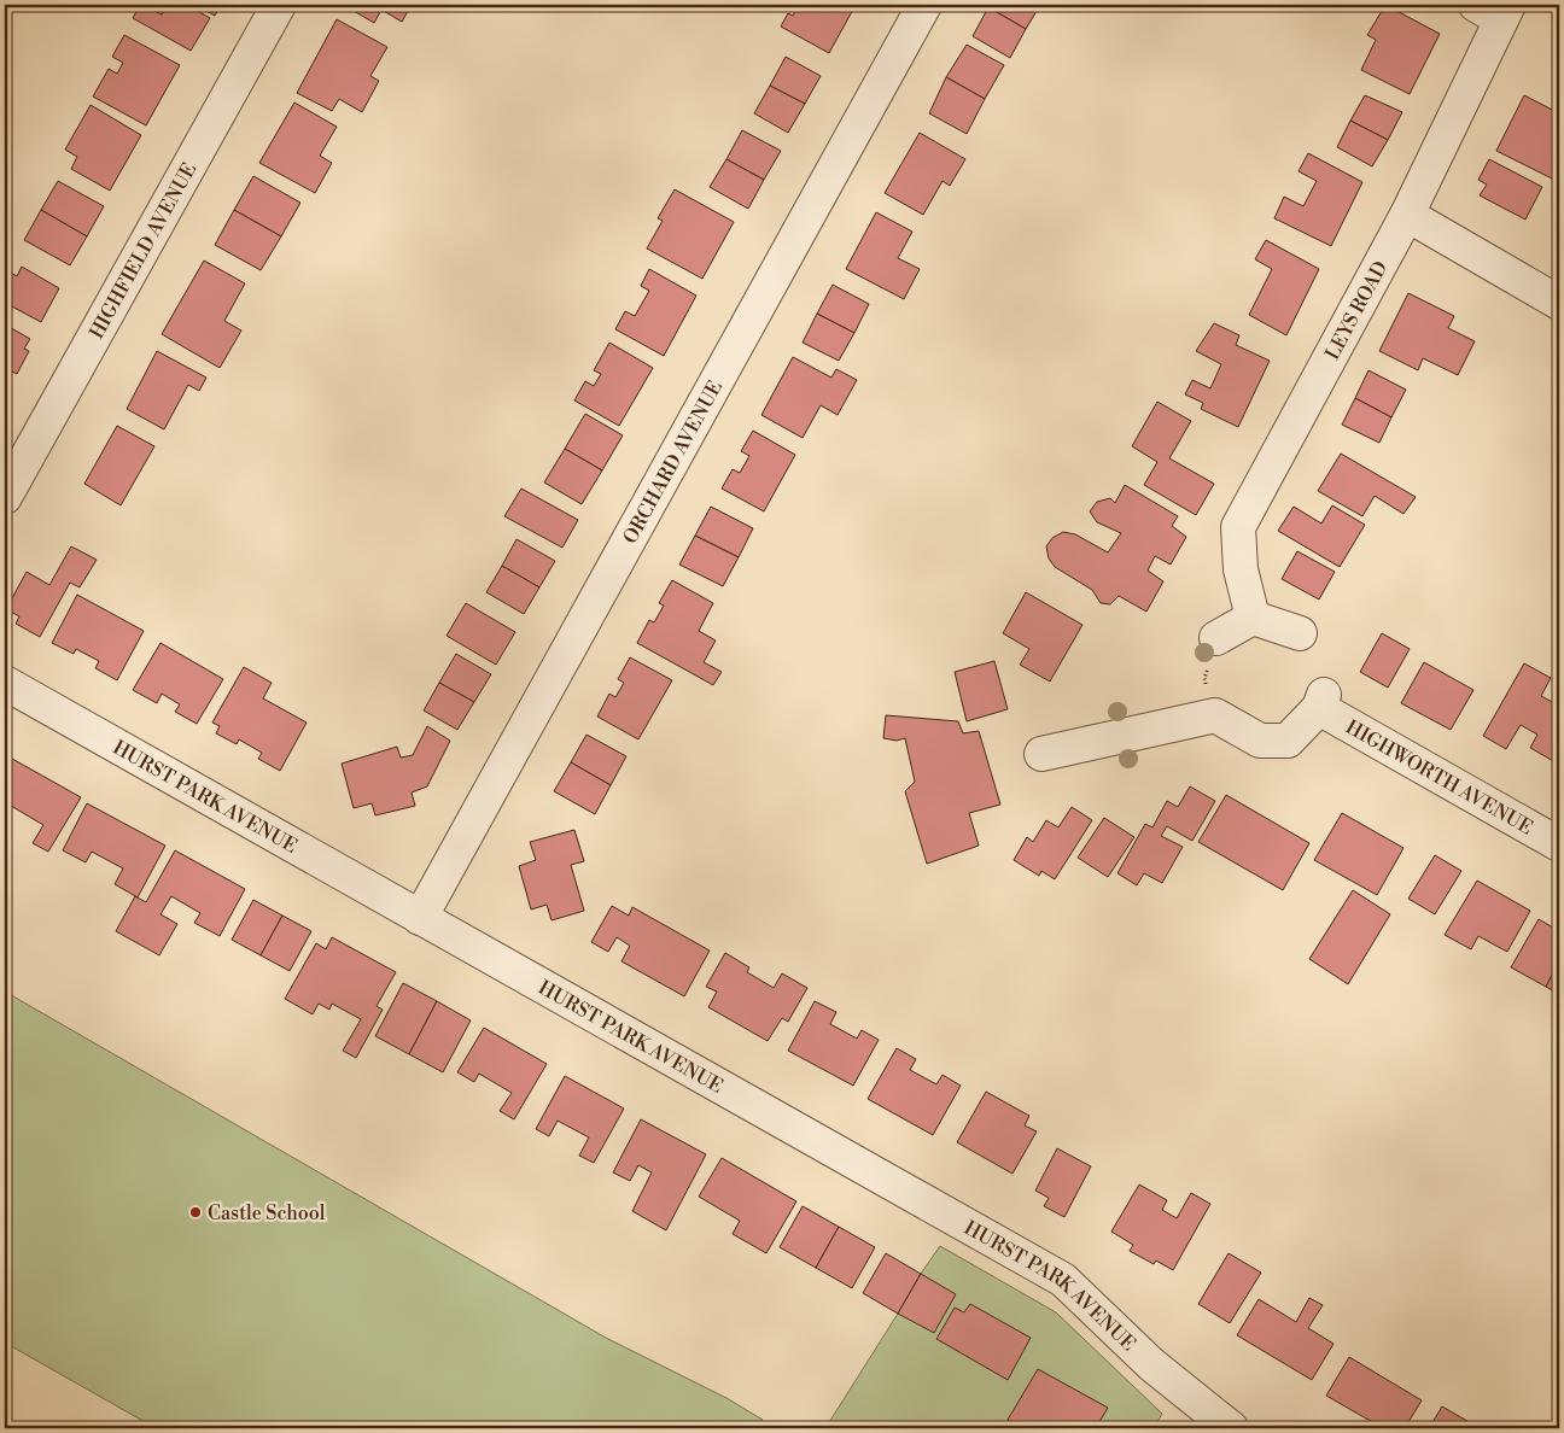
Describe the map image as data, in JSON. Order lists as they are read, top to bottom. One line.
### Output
{"streets":{"street":["HIGHFIELD AVENUE","LEYS ROAD","ORCHARD AVENUE","HIGHWORTH AVENUE","HURST PARK AVENUE"]},"crossings":[["ORCHARD AVENUE","HURST PARK AVENUE"]],"places":["Castle School"]}
